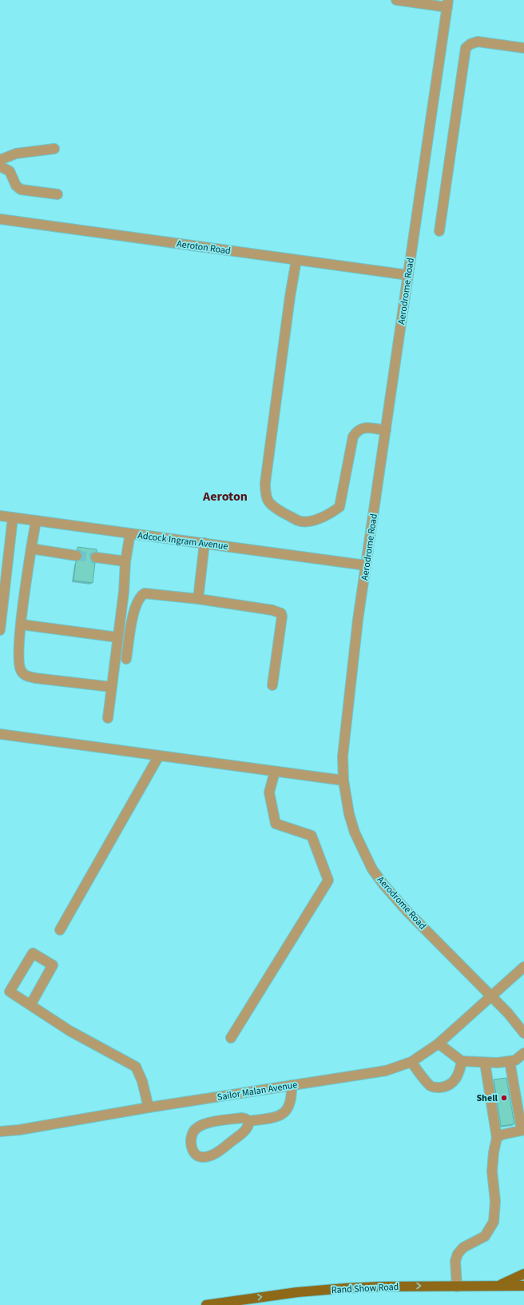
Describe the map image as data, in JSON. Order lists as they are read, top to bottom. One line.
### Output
{"streets":{"main road":["Rand Show Road"],"street":["Aeroton Road","Aerodrome Road","Adcock Ingram Avenue","Sailor Malan Avenue"]},"crossings":[["Aeroton Road","Aerodrome Road"],["Aerodrome Road","Adcock Ingram Avenue"],["Aerodrome Road","Sailor Malan Avenue"]],"one_way":["Rand Show Road"],"districts":["Aeroton"],"places":["Shell"]}
